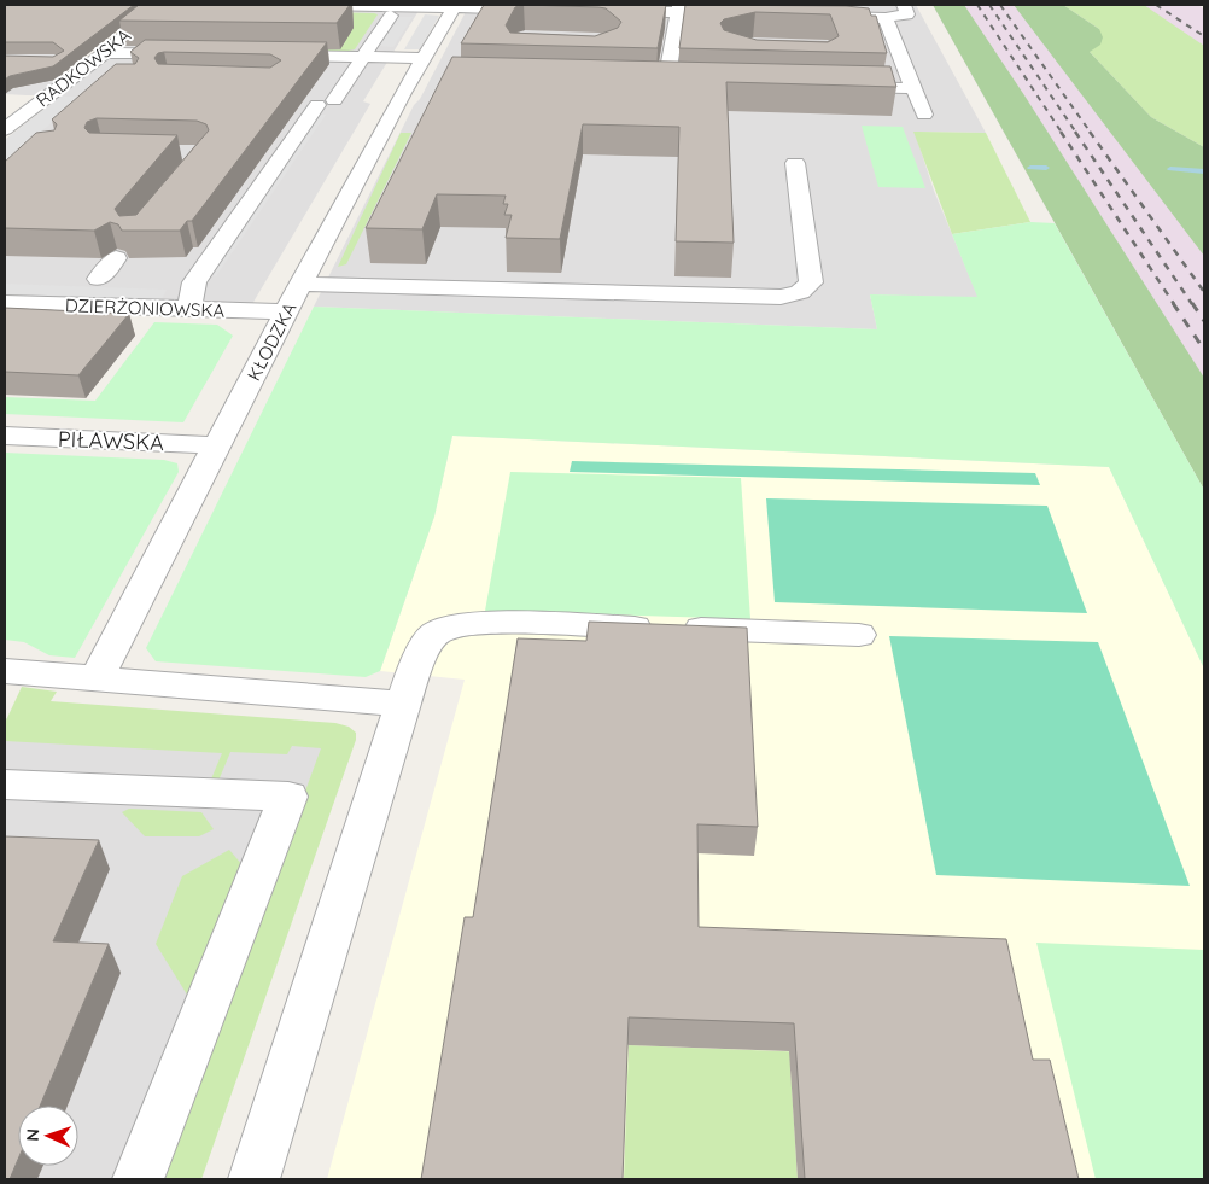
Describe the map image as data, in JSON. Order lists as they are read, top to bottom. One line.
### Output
{"streets":{"street":["RADKOWSKA","DZIERŻONIOWSKA","KŁODZKA","PIŁAWSKA"]},"crossings":[["DZIERŻONIOWSKA","KŁODZKA"],["KŁODZKA","PIŁAWSKA"]],"north":"left"}
